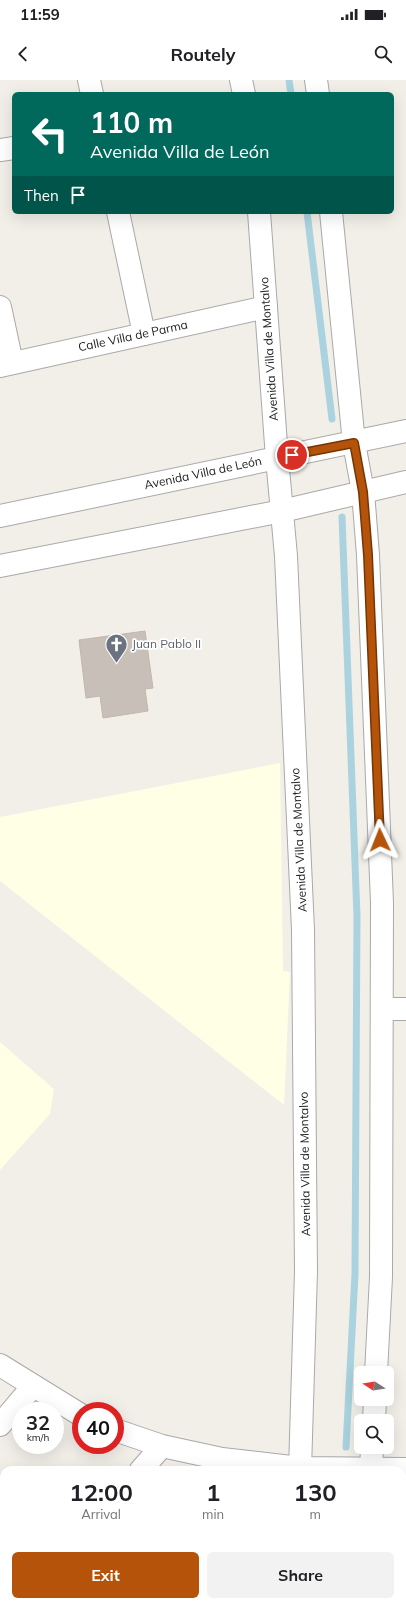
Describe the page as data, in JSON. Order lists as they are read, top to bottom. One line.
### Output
{"streets":{"street":["Calle Villa de Parma","Avenida Villa de Montalvo","Avenida Villa de León"]},"crossings":[["Calle Villa de Parma","Avenida Villa de Montalvo"],["Avenida Villa de Montalvo","Avenida Villa de León"]],"places":{"church":["Juan Pablo II"]},"north":"left","page":{"status":"11:59","header":"Routely","turn":["110 m","Avenida Villa de León"],"then":"Then","speed":"32 km/h","limit":"40","eta":["12:00","Arrival","1","min","130","m"],"buttons":["Exit","Share"]}}
